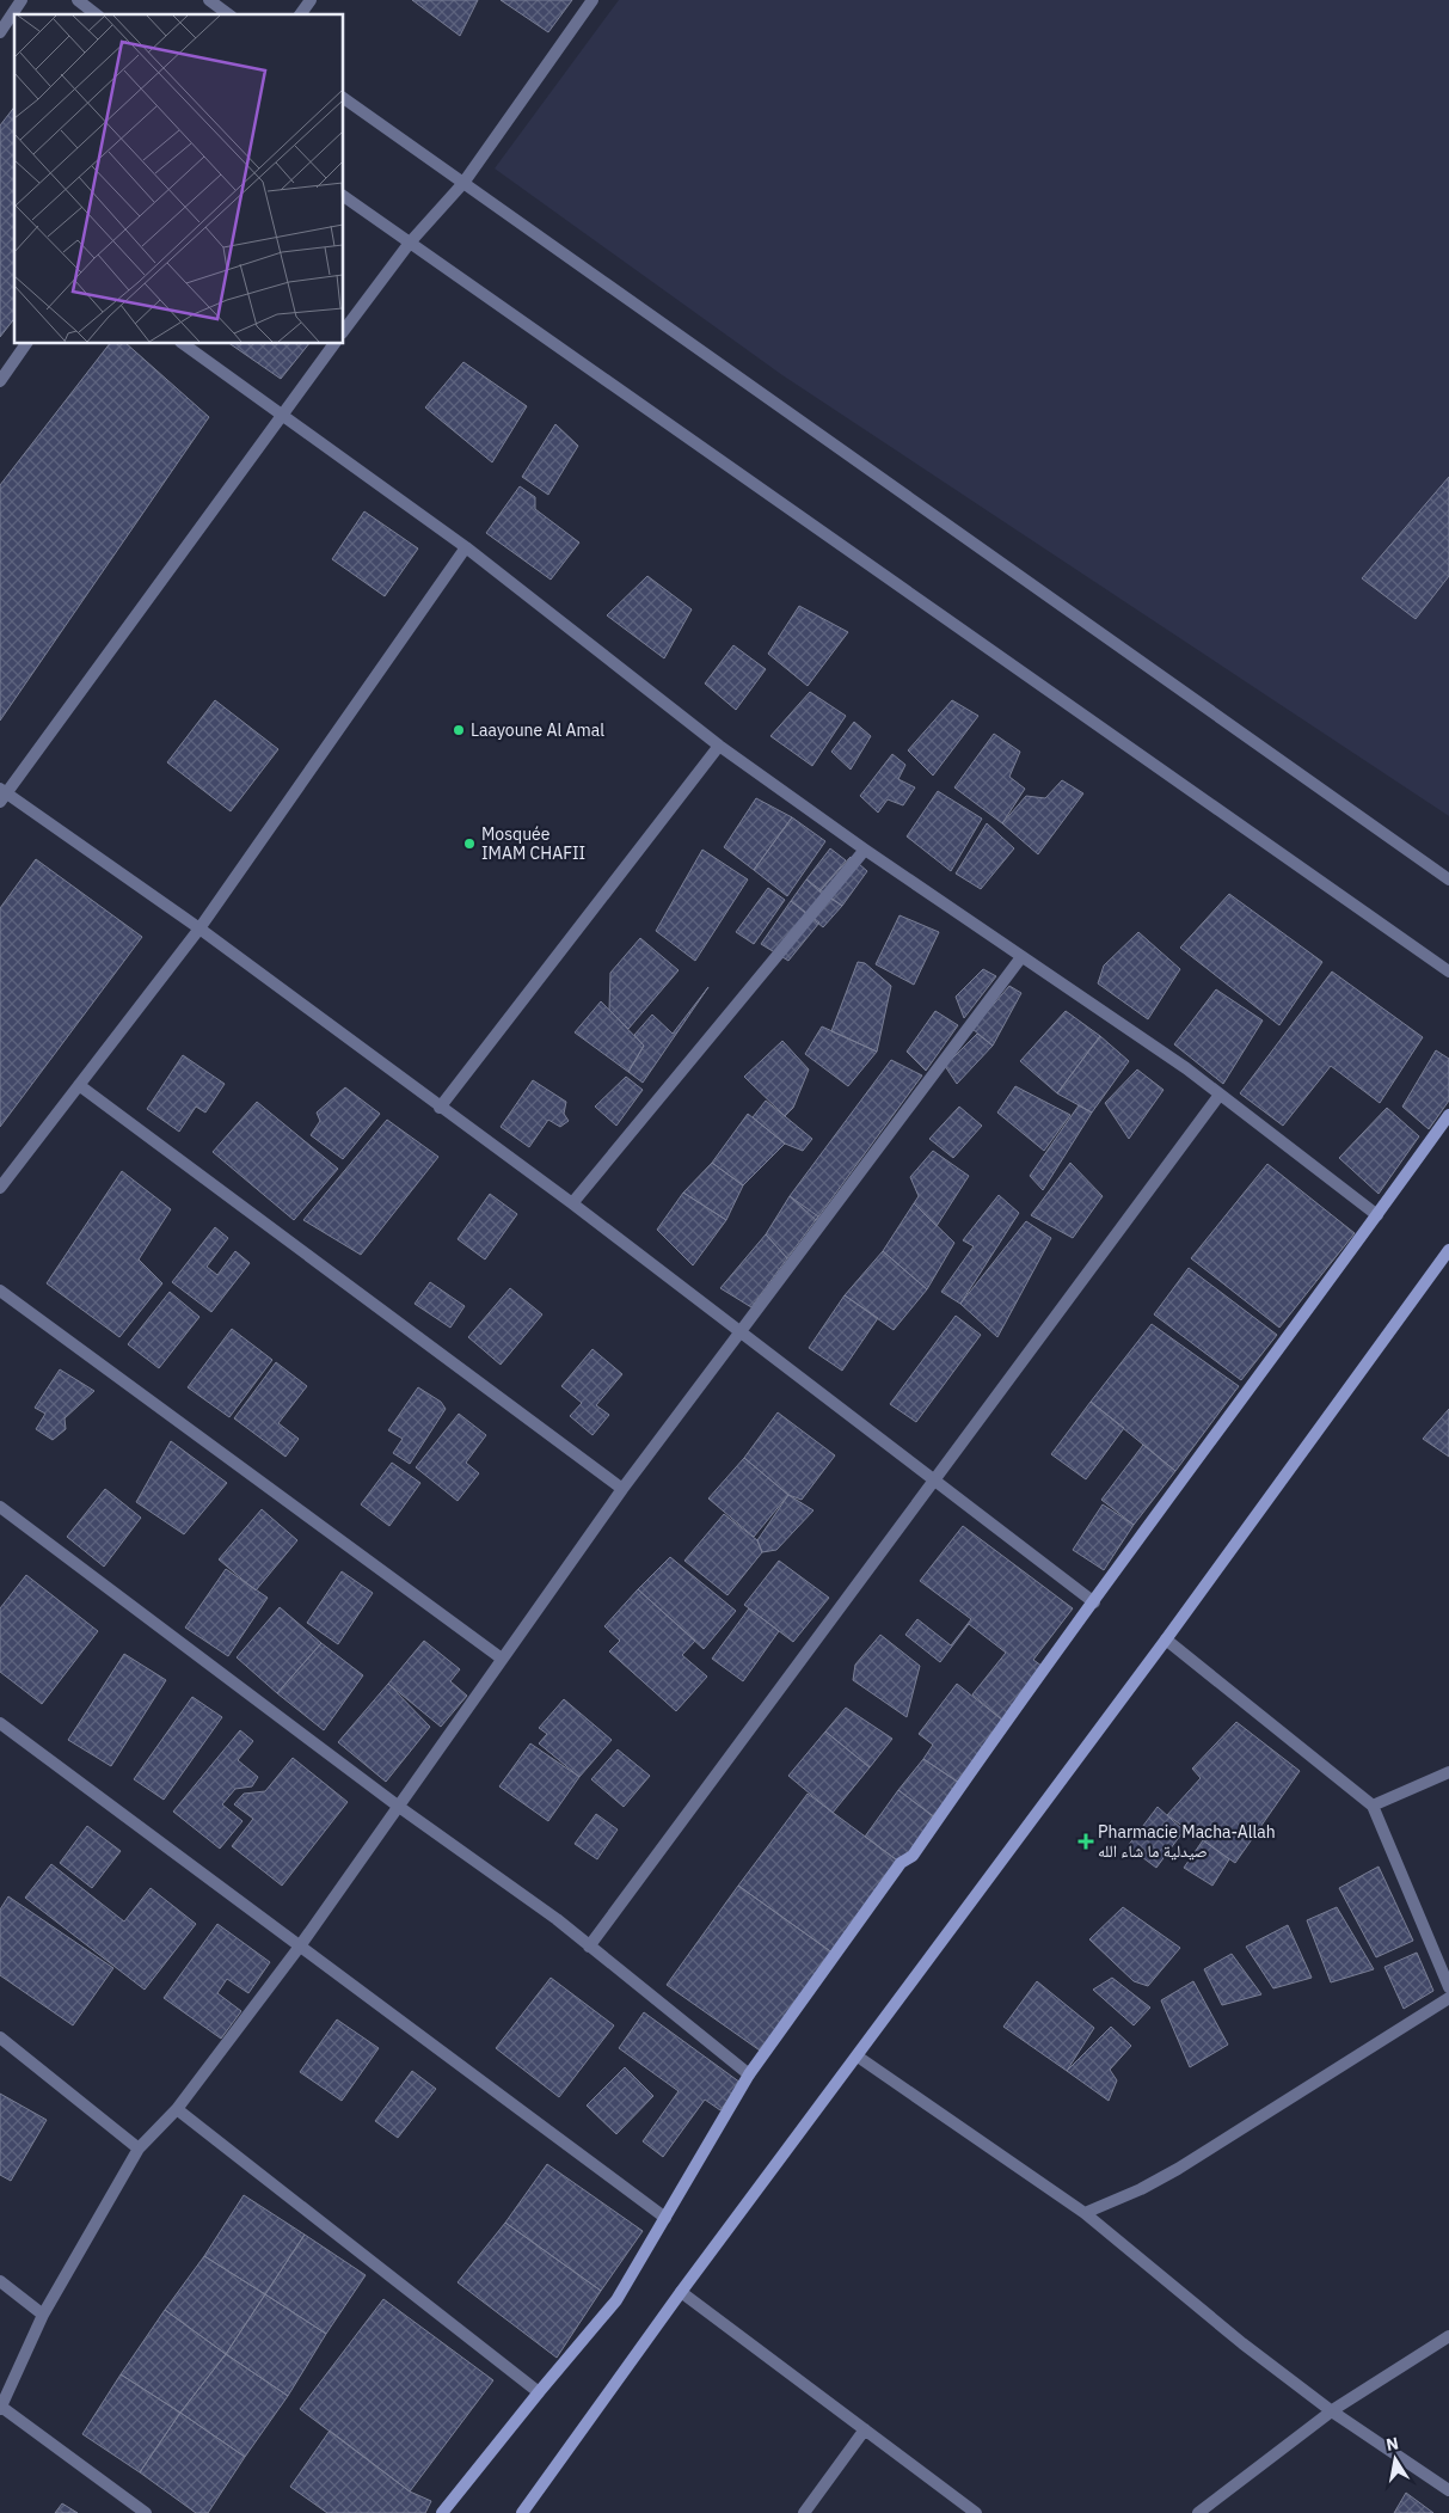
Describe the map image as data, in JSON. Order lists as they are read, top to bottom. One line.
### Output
{"places":{"other":["Laayoune Al Amal","Mosquée IMAM CHAFII"],"health":["Pharmacie Macha-Allah صيدلية ما شاء الله"]},"north":"top"}
